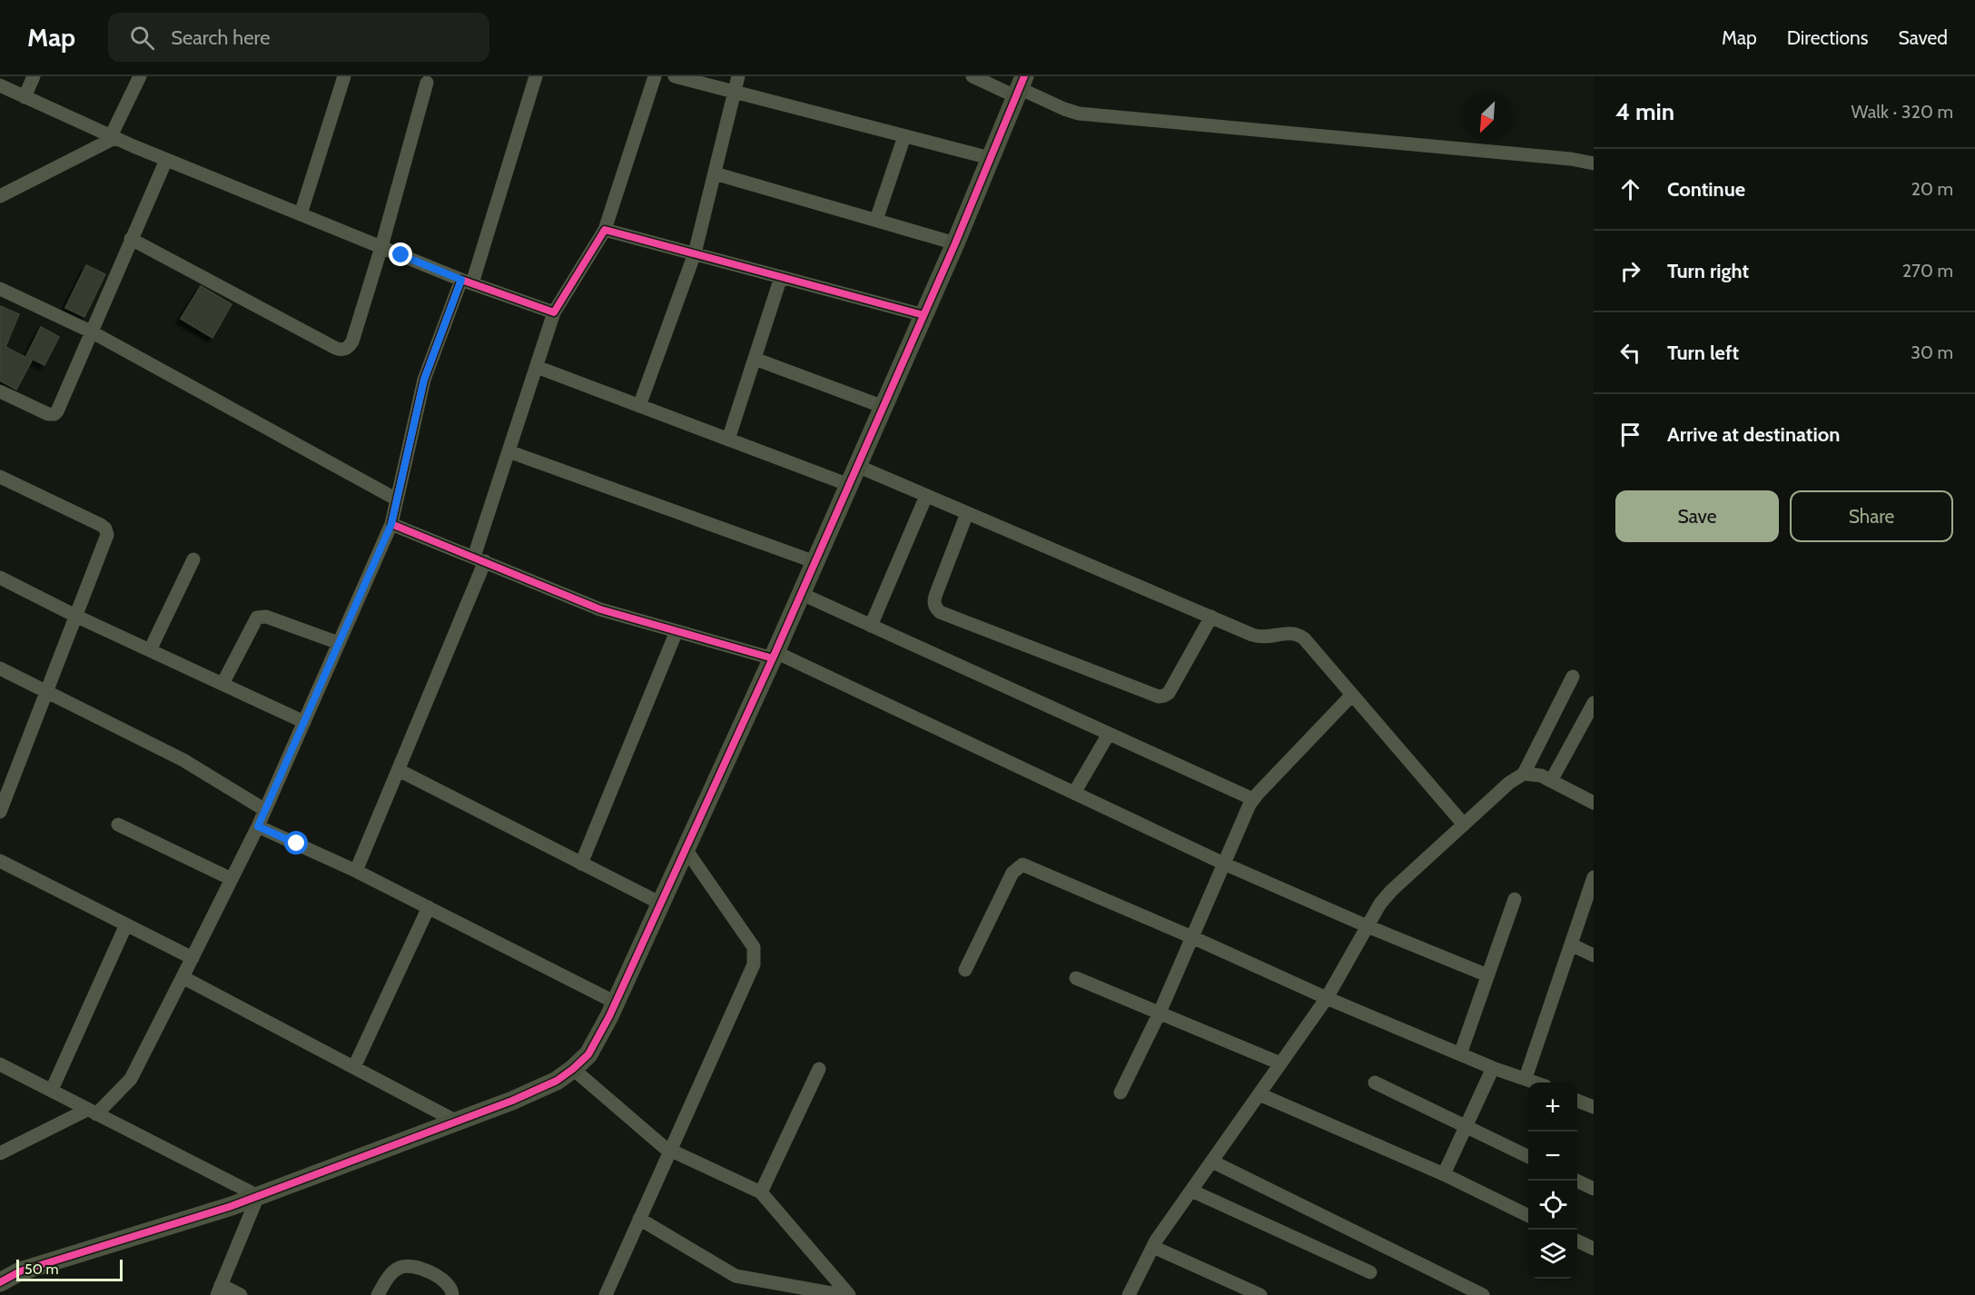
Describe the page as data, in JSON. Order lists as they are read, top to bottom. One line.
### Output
{"scale_bar":"50 m","north":"bottom left","page":{"header":"Map","search":"Search here","nav":["Map","Directions","Saved"],"heading":["4 min","Walk · 320 m"],"list":[["Continue","20 m"],["Turn right","270 m"],["Turn left","30 m"],"Arrive at destination"],"buttons":["Save","Share"],"map_buttons":["+","−"],"scale":"50 m"}}
